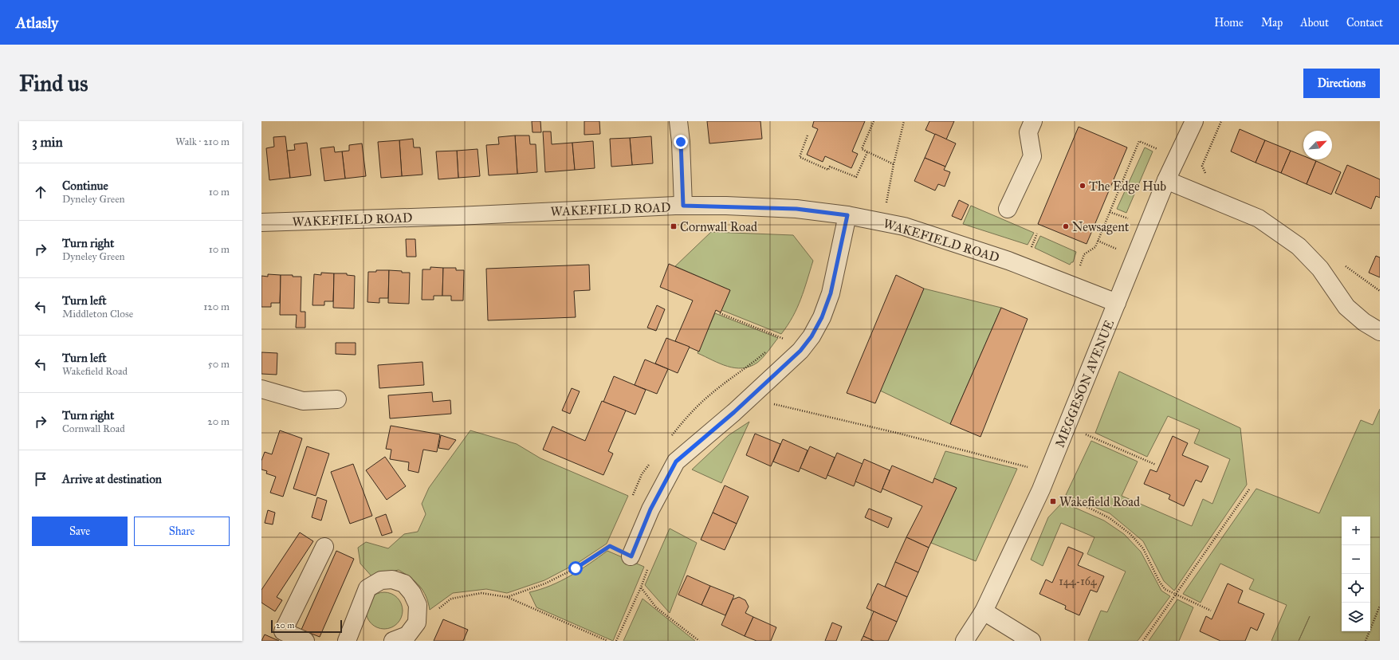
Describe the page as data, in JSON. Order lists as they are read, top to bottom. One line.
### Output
{"streets":{"street":["WAKEFIELD ROAD","MEGGESON AVENUE"]},"crossings":[["WAKEFIELD ROAD","MEGGESON AVENUE"]],"places":{"other":["The Edge Hub","Newsagent"],"transit":["Cornwall Road","Wakefield Road"]},"house_numbers":["144-164"],"scale_bar":"20 m","north":"top right","page":{"header":"Atlasly","nav":["Home","Map","About","Contact"],"buttons":["Directions",["Save","Share"]],"title":"Find us","heading":["3 min","Walk · 210 m"],"list":[["Continue","Dyneley Green","10 m"],["Turn right","Dyneley Green","10 m"],["Turn left","Middleton Close","120 m"],["Turn left","Wakefield Road","50 m"],["Turn right","Cornwall Road","20 m"],"Arrive at destination"],"map_buttons":["+","−"],"scale":"20 m"}}
